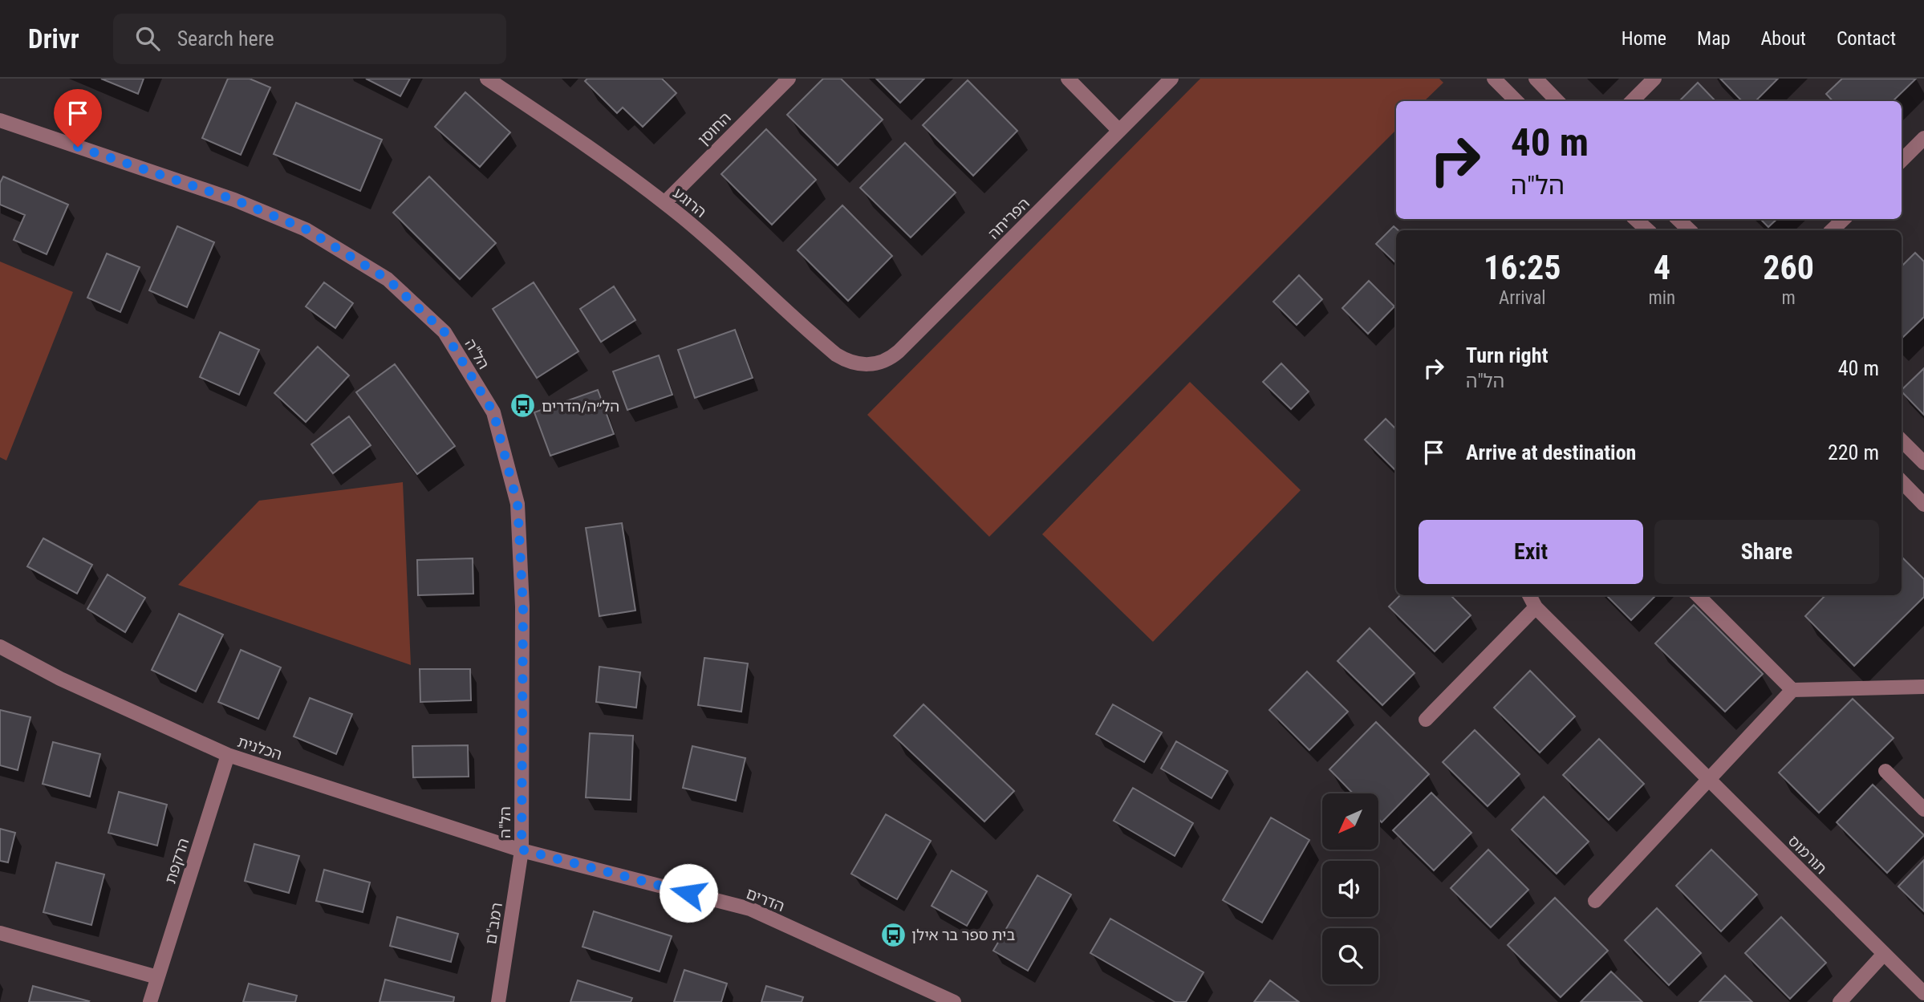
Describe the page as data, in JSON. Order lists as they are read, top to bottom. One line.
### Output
{"streets":{"street":["החוסן","הרוגע","הפריחה","הל\"ה","הכלנית","תורמוס","הרקפת","הדרים","רמב\"ם"]},"crossings":[["החוסן","הרוגע"],["הרוגע","הפריחה"],["הל\"ה","הכלנית"],["הל\"ה","הדרים"],["הל\"ה","רמב\"ם"],["הכלנית","הרקפת"],["הכלנית","הדרים"],["הכלנית","רמב\"ם"],["הדרים","רמב\"ם"]],"places":{"bus stop":["הל״ה/הדרים","בית ספר בר אילן"]},"north":"bottom left","page":{"header":"Drivr","search":"Search here","nav":["Home","Map","About","Contact"],"turn":["40 m","הל\"ה"],"eta":["16:25","Arrival","4","min","260","m"],"list":[{"name":"Turn right","note":"הל\"ה","value":"40 m"},{"name":"Arrive at destination","value":"220 m"}],"buttons":["Exit","Share"]}}
